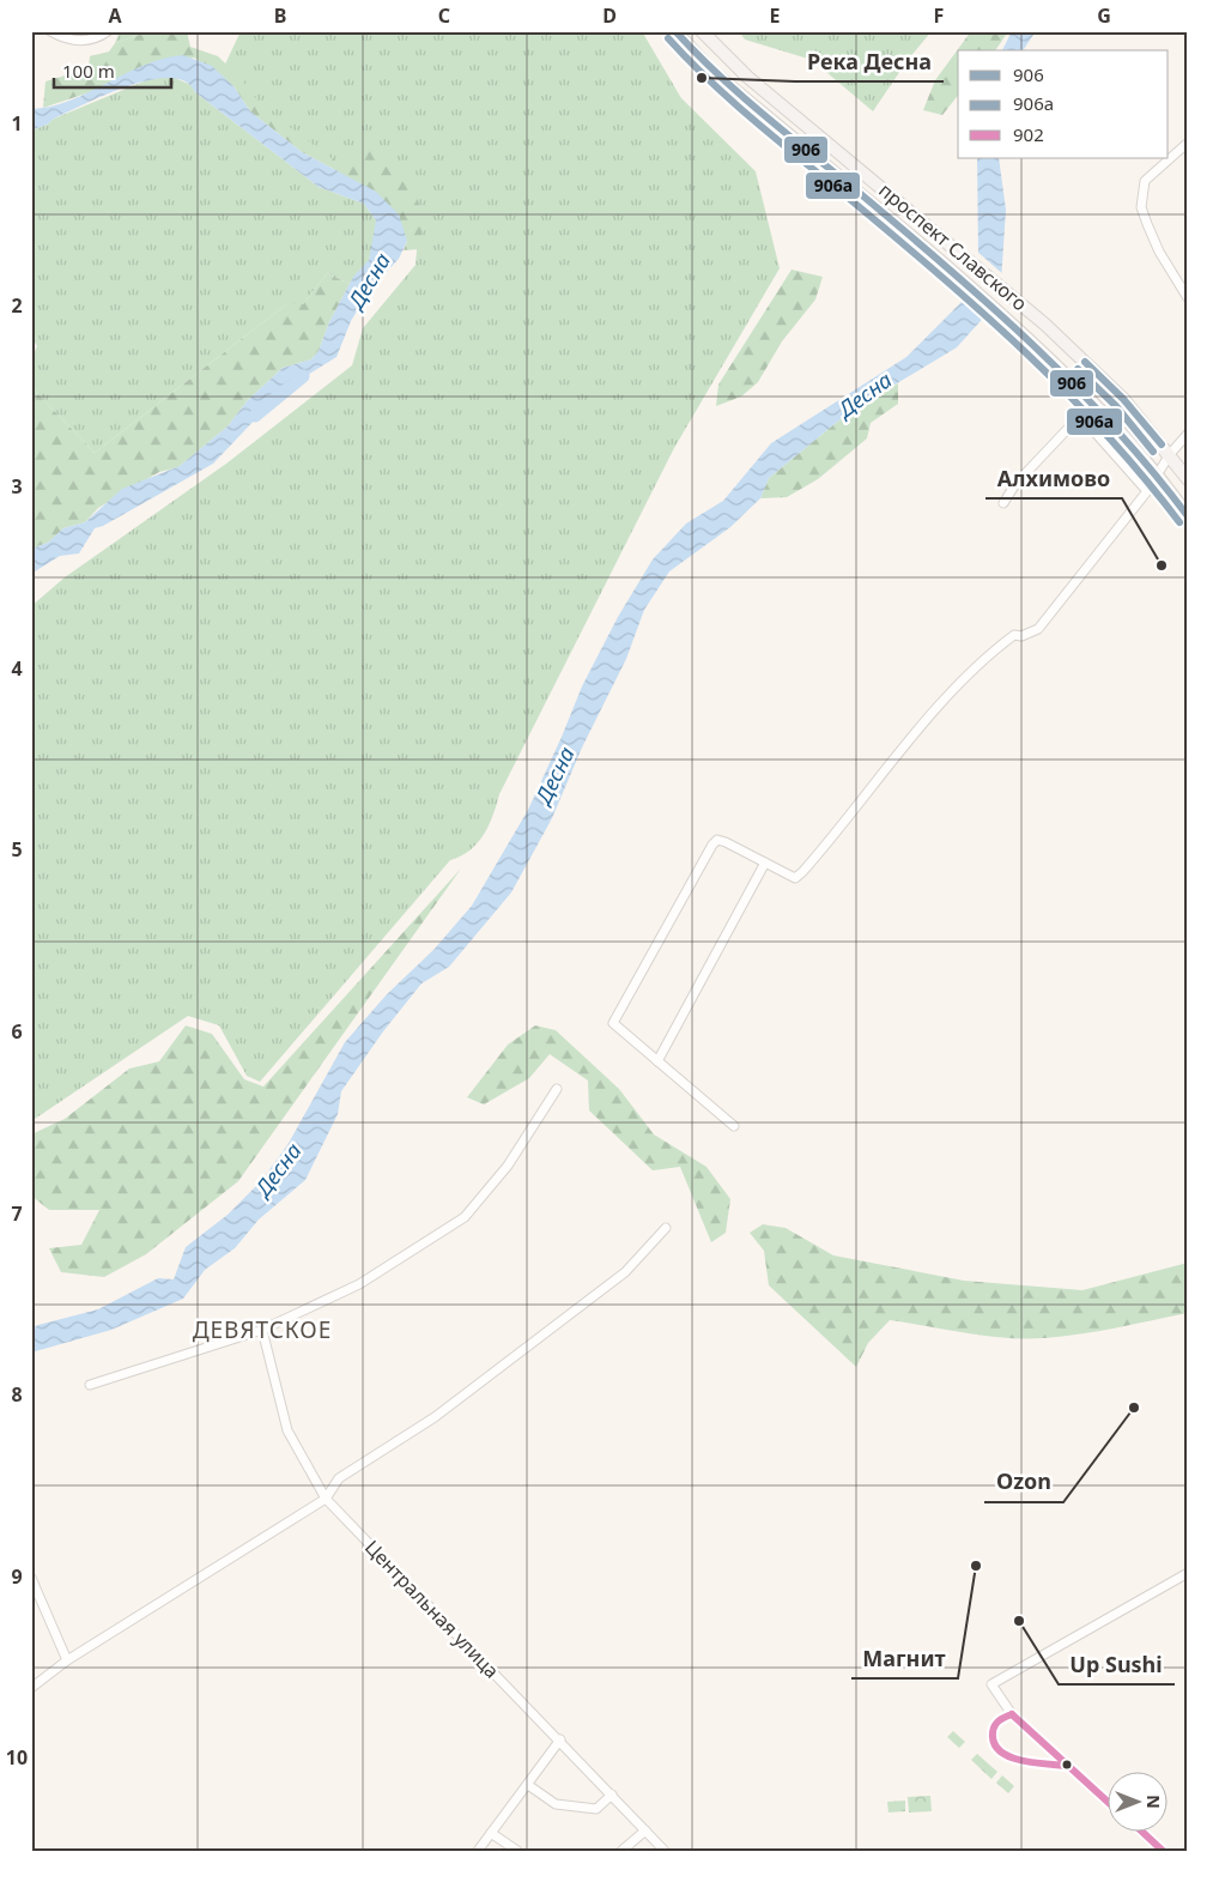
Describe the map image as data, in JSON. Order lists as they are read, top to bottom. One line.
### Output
{"streets":{"main road":["проспект Славского"],"street":["Центральная улица"]},"districts":["ДЕВЯТСКОЕ"],"water":["Десна"],"places":["Река Десна","Алхимово","Ozon","Магнит","Up Sushi"],"lines":["transit line 906","transit line 906а","transit line 902"],"legend":["906","906а","902"],"scale_bar":"100 m","north":"right","grid":{"columns":["A","B","C","D","E","F","G"],"rows":["1","2","3","4","5","6","7","8","9","10"]}}
